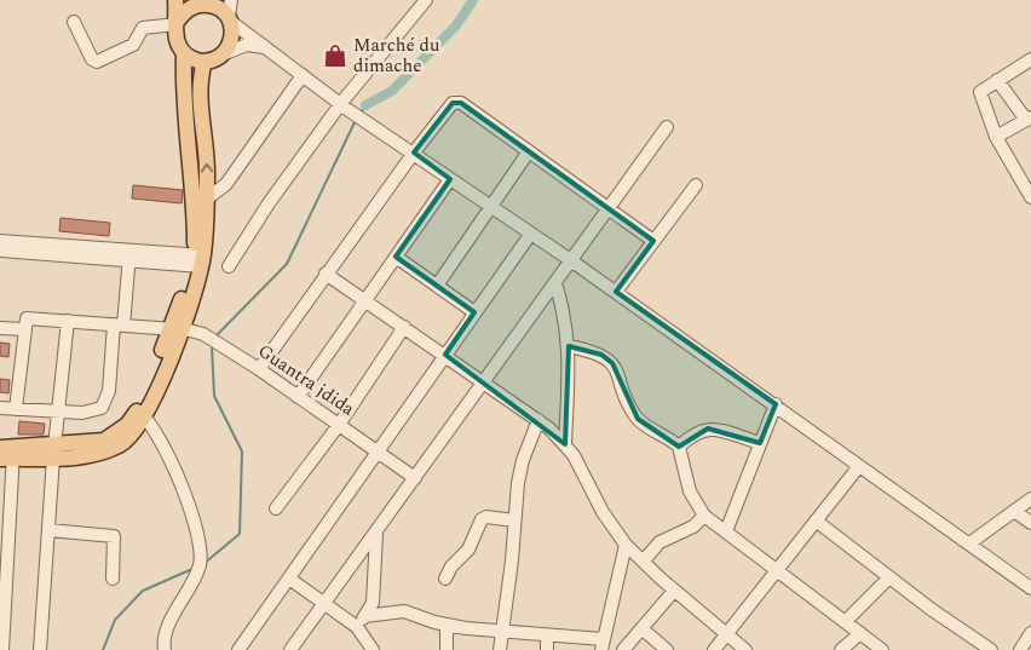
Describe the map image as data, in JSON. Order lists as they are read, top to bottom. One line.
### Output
{"streets":{"street":["Guantra jdida"]},"places":{"shop":["Marché du dimache"]}}
